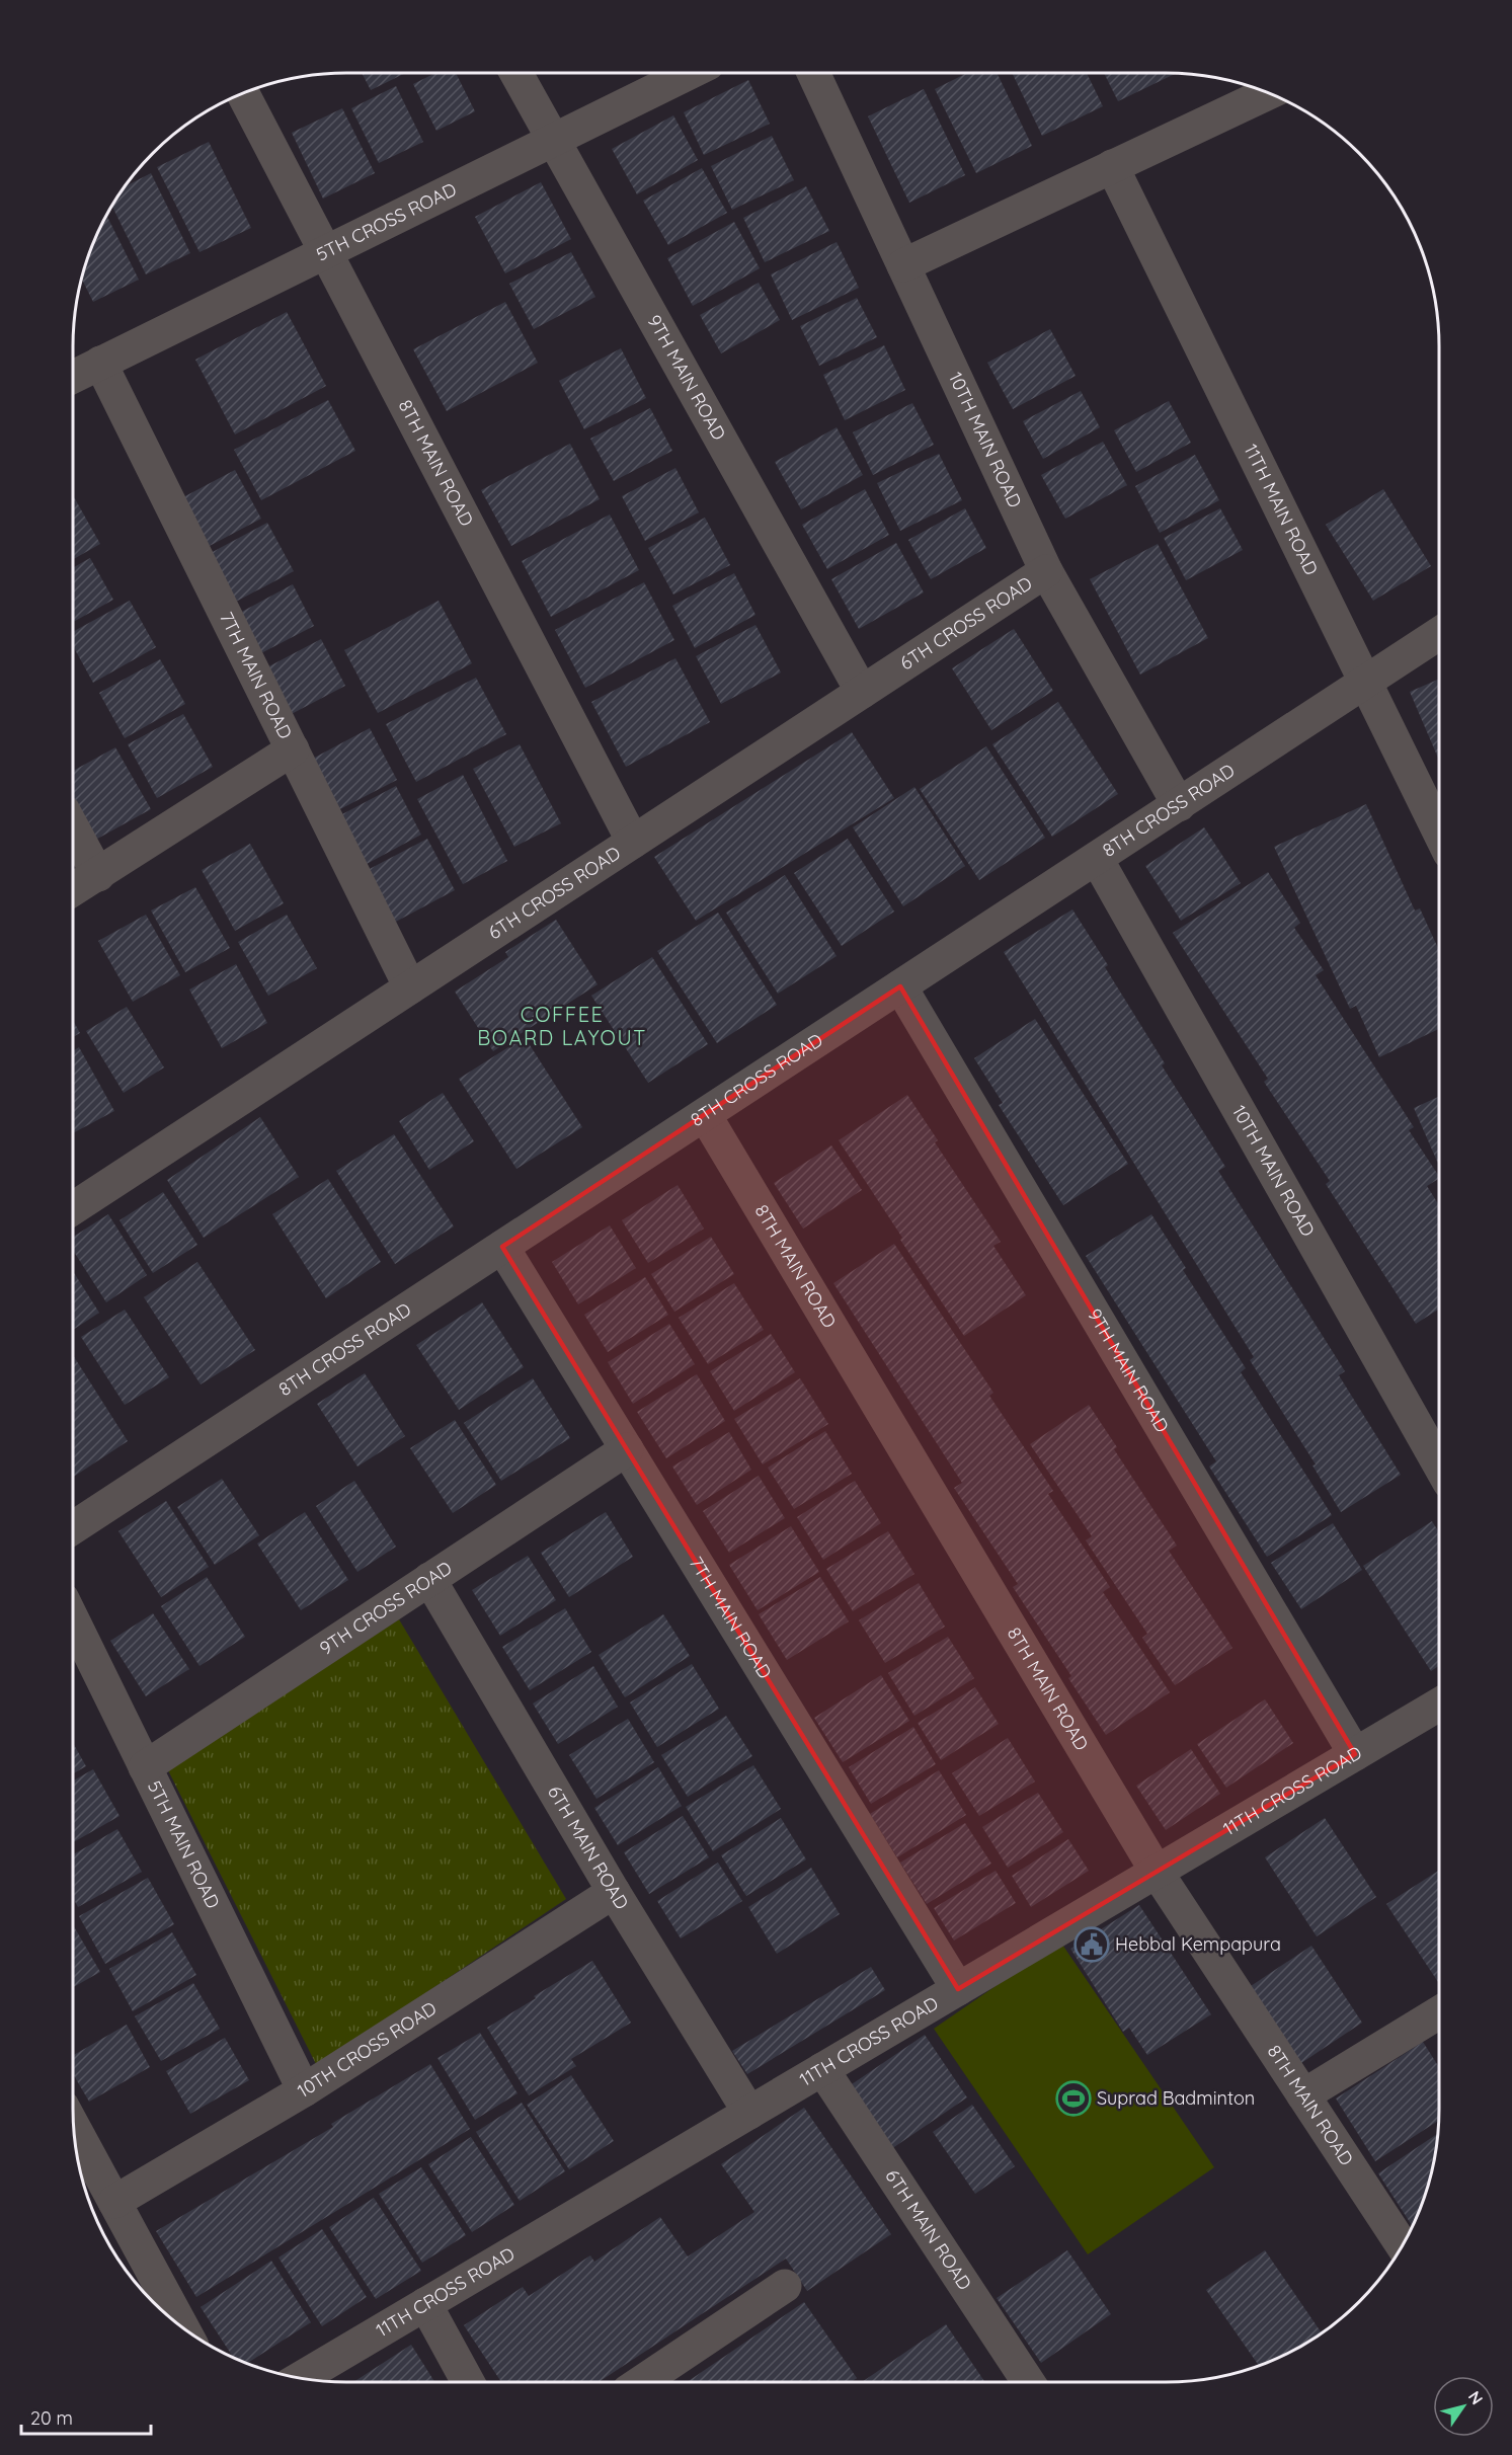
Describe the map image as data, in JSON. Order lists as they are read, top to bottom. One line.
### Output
{"streets":{"street":["5TH CROSS ROAD","9TH MAIN ROAD","10TH MAIN ROAD","8TH MAIN ROAD","11TH MAIN ROAD","6TH CROSS ROAD","7TH MAIN ROAD","8TH CROSS ROAD","9TH CROSS ROAD","11TH CROSS ROAD","5TH MAIN ROAD","6TH MAIN ROAD","10TH CROSS ROAD"]},"crossings":[["5TH CROSS ROAD","9TH MAIN ROAD"],["5TH CROSS ROAD","8TH MAIN ROAD"],["5TH CROSS ROAD","7TH MAIN ROAD"],["9TH MAIN ROAD","6TH CROSS ROAD"],["9TH MAIN ROAD","8TH CROSS ROAD"],["9TH MAIN ROAD","11TH CROSS ROAD"],["10TH MAIN ROAD","6TH CROSS ROAD"],["10TH MAIN ROAD","8TH CROSS ROAD"],["8TH MAIN ROAD","6TH CROSS ROAD"],["8TH MAIN ROAD","8TH CROSS ROAD"],["8TH MAIN ROAD","11TH CROSS ROAD"],["11TH MAIN ROAD","8TH CROSS ROAD"],["6TH CROSS ROAD","7TH MAIN ROAD"],["7TH MAIN ROAD","8TH CROSS ROAD"],["7TH MAIN ROAD","9TH CROSS ROAD"],["7TH MAIN ROAD","11TH CROSS ROAD"],["9TH CROSS ROAD","5TH MAIN ROAD"],["9TH CROSS ROAD","6TH MAIN ROAD"],["11TH CROSS ROAD","6TH MAIN ROAD"],["5TH MAIN ROAD","10TH CROSS ROAD"],["6TH MAIN ROAD","10TH CROSS ROAD"]],"districts":["COFFEE BOARD LAYOUT"],"places":{"public building":["Hebbal Kempapura"],"sports":["Suprad Badminton"]},"scale_bar":"20 m","north":"top right"}
